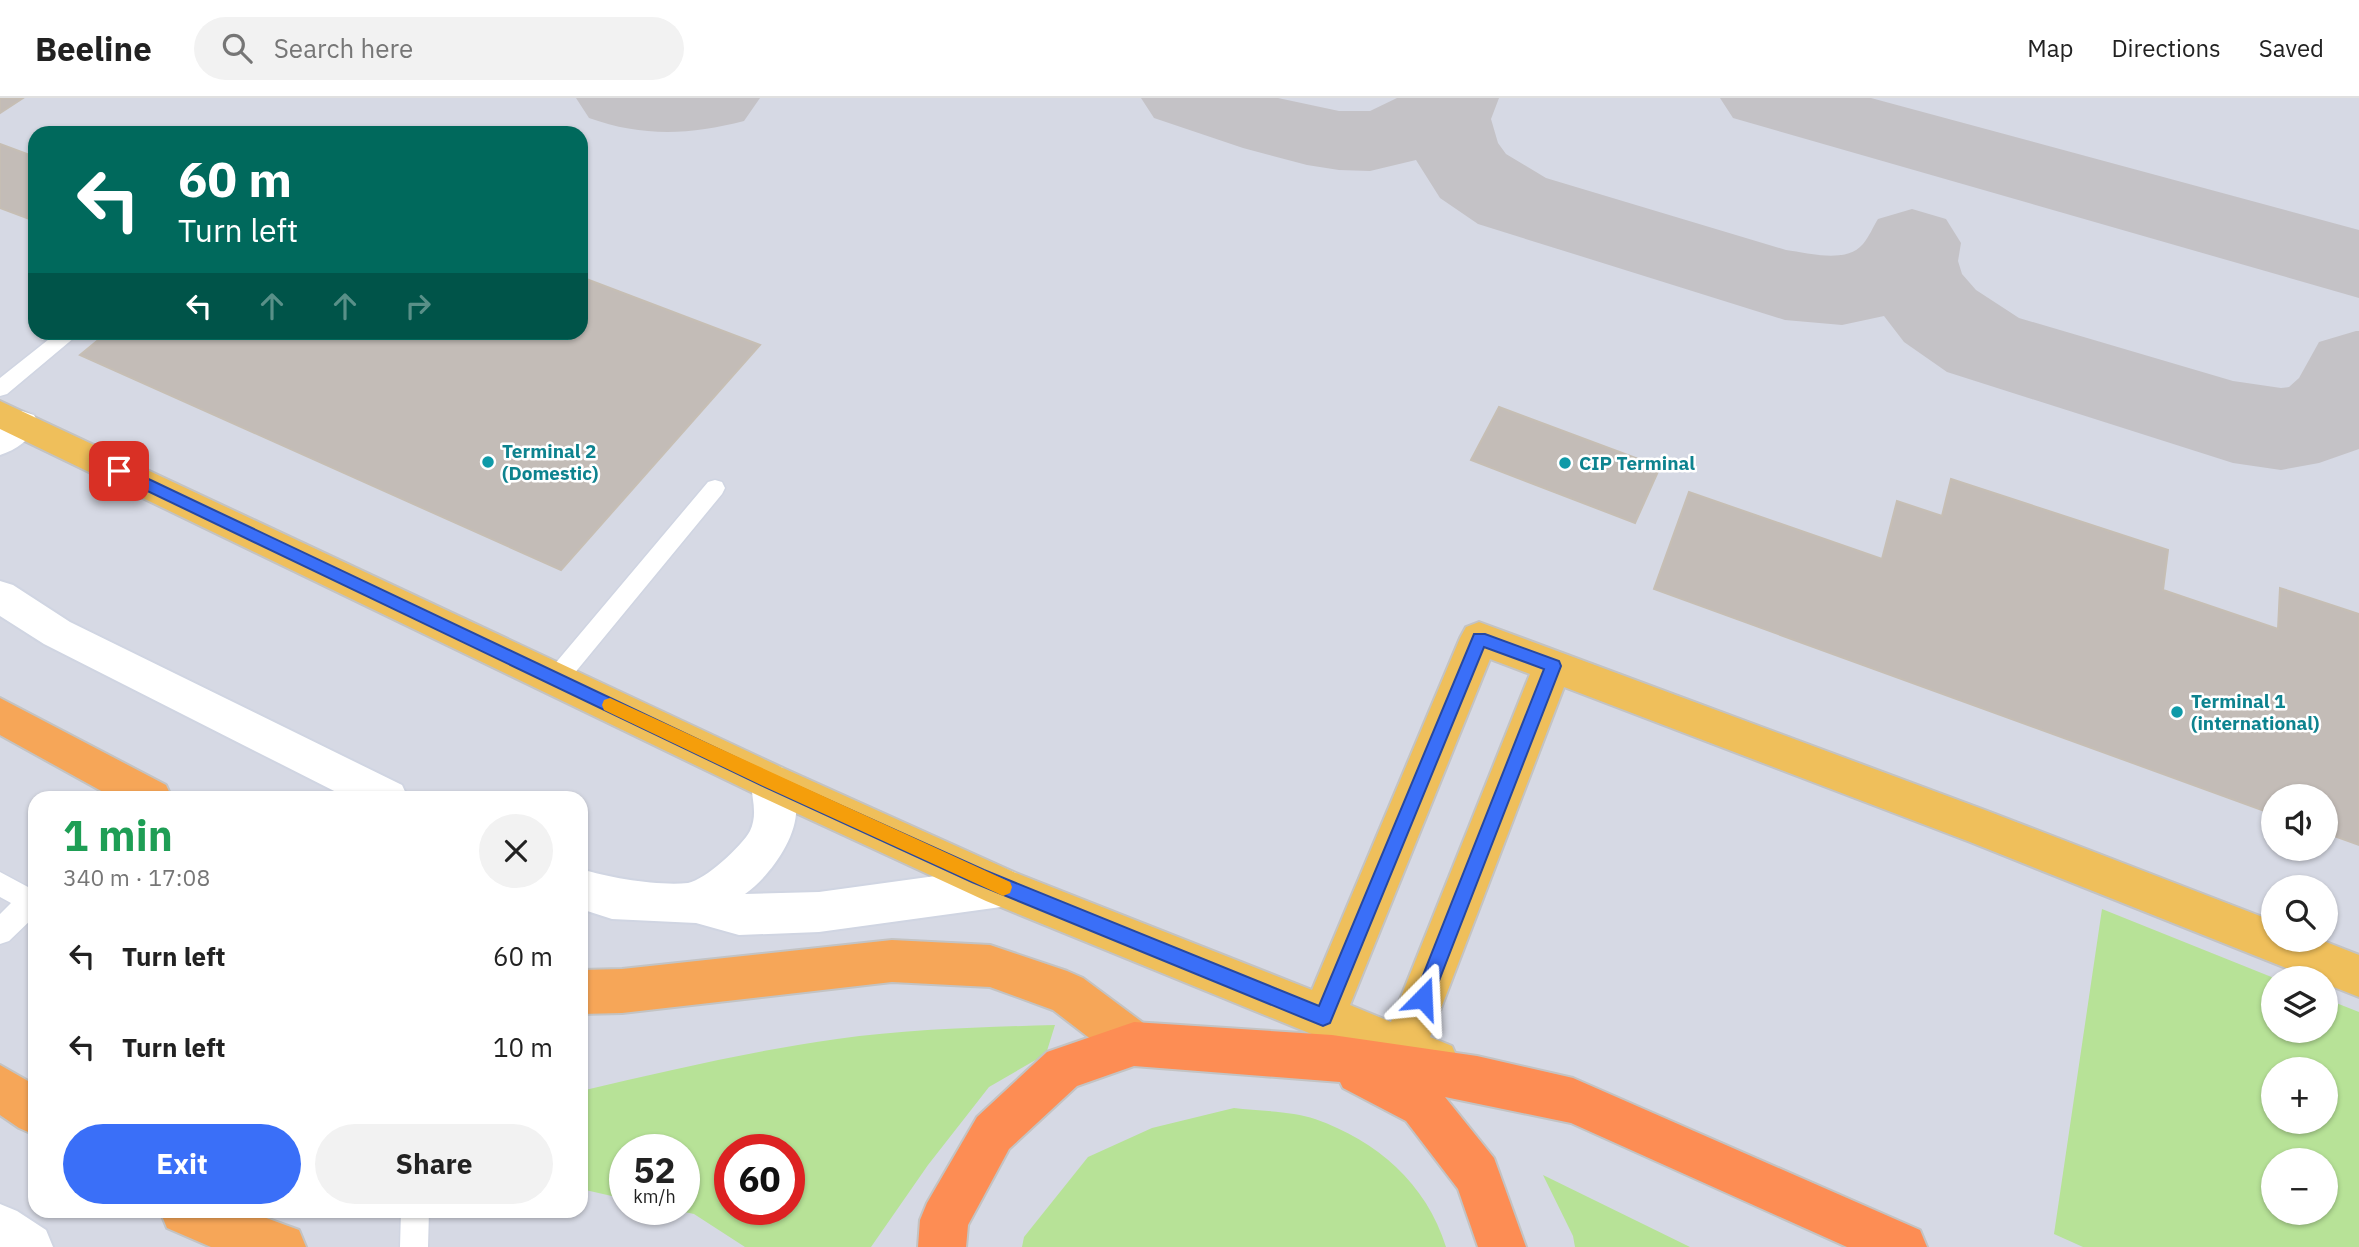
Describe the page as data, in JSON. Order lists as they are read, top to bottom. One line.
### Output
{"places":["Terminal 2 (Domestic)","CIP Terminal","Terminal 1 (international)"],"page":{"header":"Beeline","search":"Search here","nav":["Map","Directions","Saved"],"turn":["60 m","Turn left"],"map_buttons":["+","−"],"heading":["1 min","340 m · 17:08"],"list":[{"name":"Turn left","value":"60 m"},{"name":"Turn left","value":"10 m"}],"buttons":["Exit","Share"],"speed":"52 km/h","limit":"60"}}
